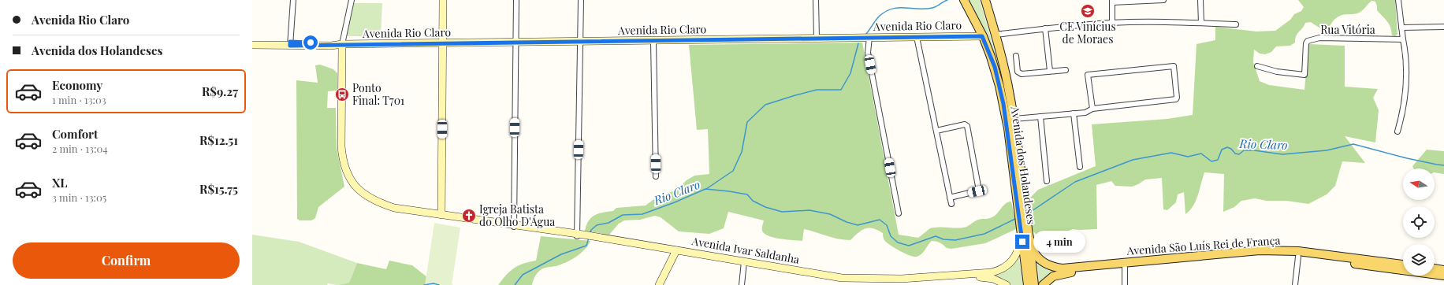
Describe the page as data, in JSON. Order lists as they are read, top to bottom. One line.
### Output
{"streets":{"main road":["Avenida Rio Claro","Avenida dos Holandeses","Avenida São Luís Rei de França","Avenida Ivar Saldanha"],"street":["Rua Vitória"]},"crossings":[["Avenida Rio Claro","Avenida dos Holandeses"],["Avenida Rio Claro","Avenida Ivar Saldanha"],["Avenida dos Holandeses","Avenida São Luís Rei de França"],["Avenida dos Holandeses","Avenida Ivar Saldanha"],["Avenida São Luís Rei de França","Avenida Ivar Saldanha"]],"water":["Rio Claro"],"places":{"school or university":["CE Vinícius de Moraes"],"bus stop":["Ponto Final: T701"],"church":["Igreja Batista do Olho D'Água"]},"north":"left","page":{"banner":["Avenida Rio Claro","Avenida dos Holandeses"],"list":[{"name":"Economy","note":"1 min · 13:03","value":"R$9.27"},{"name":"Comfort","note":"2 min · 13:04","value":"R$12.51"},{"name":"XL","note":"3 min · 13:05","value":"R$15.75"}],"bubble":"4 min","buttons":"Confirm"}}
